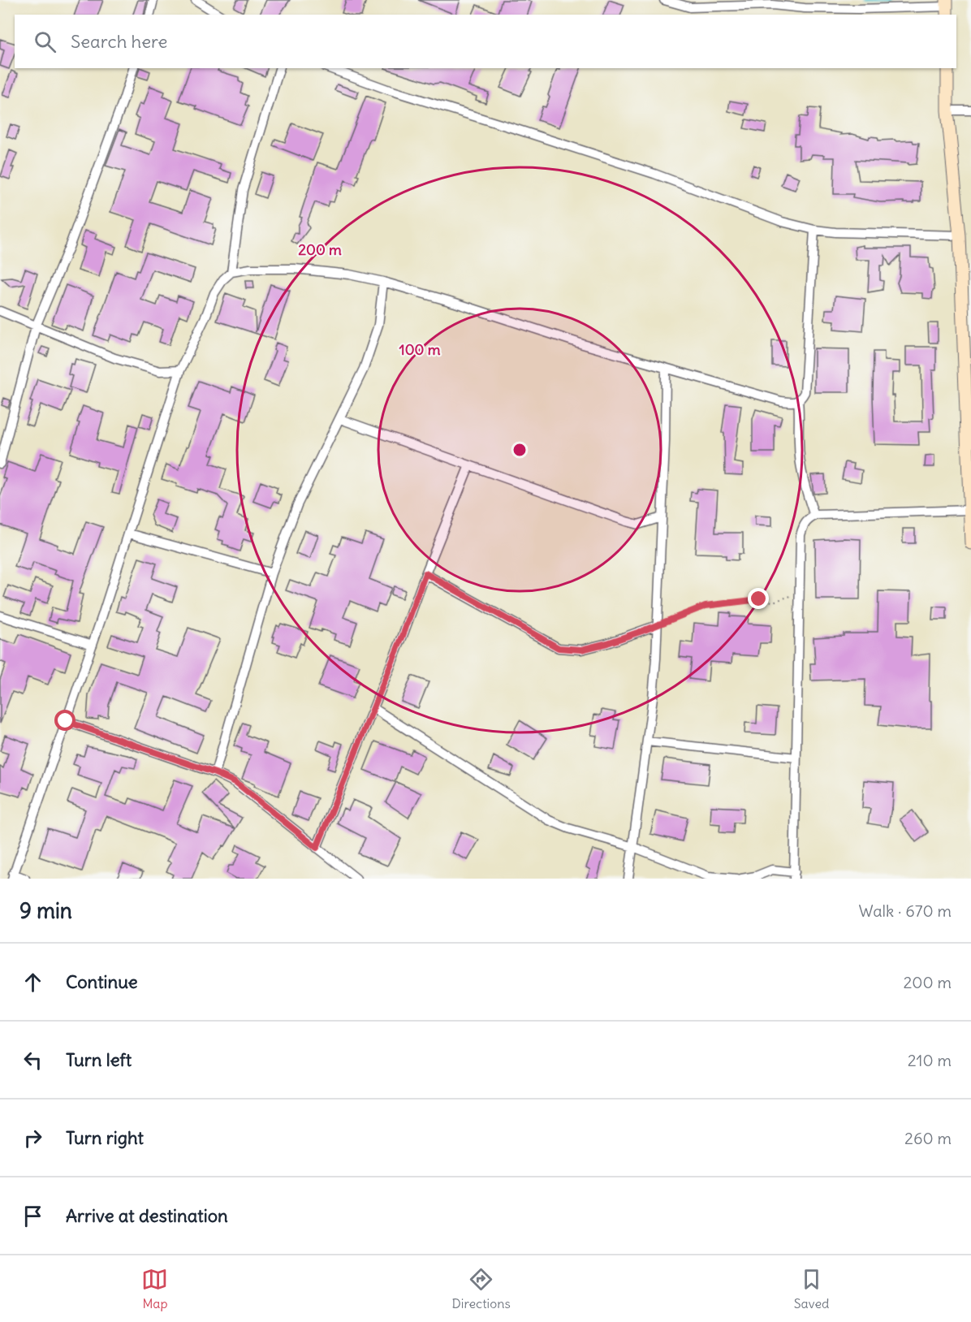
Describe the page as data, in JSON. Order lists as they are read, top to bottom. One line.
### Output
{"page":{"search":"Search here","heading":["9 min","Walk · 670 m"],"list":[["Continue","200 m"],["Turn left","210 m"],["Turn right","260 m"],"Arrive at destination"],"nav":["Map","Directions","Saved"]},"rings":["200 m","100 m"]}
